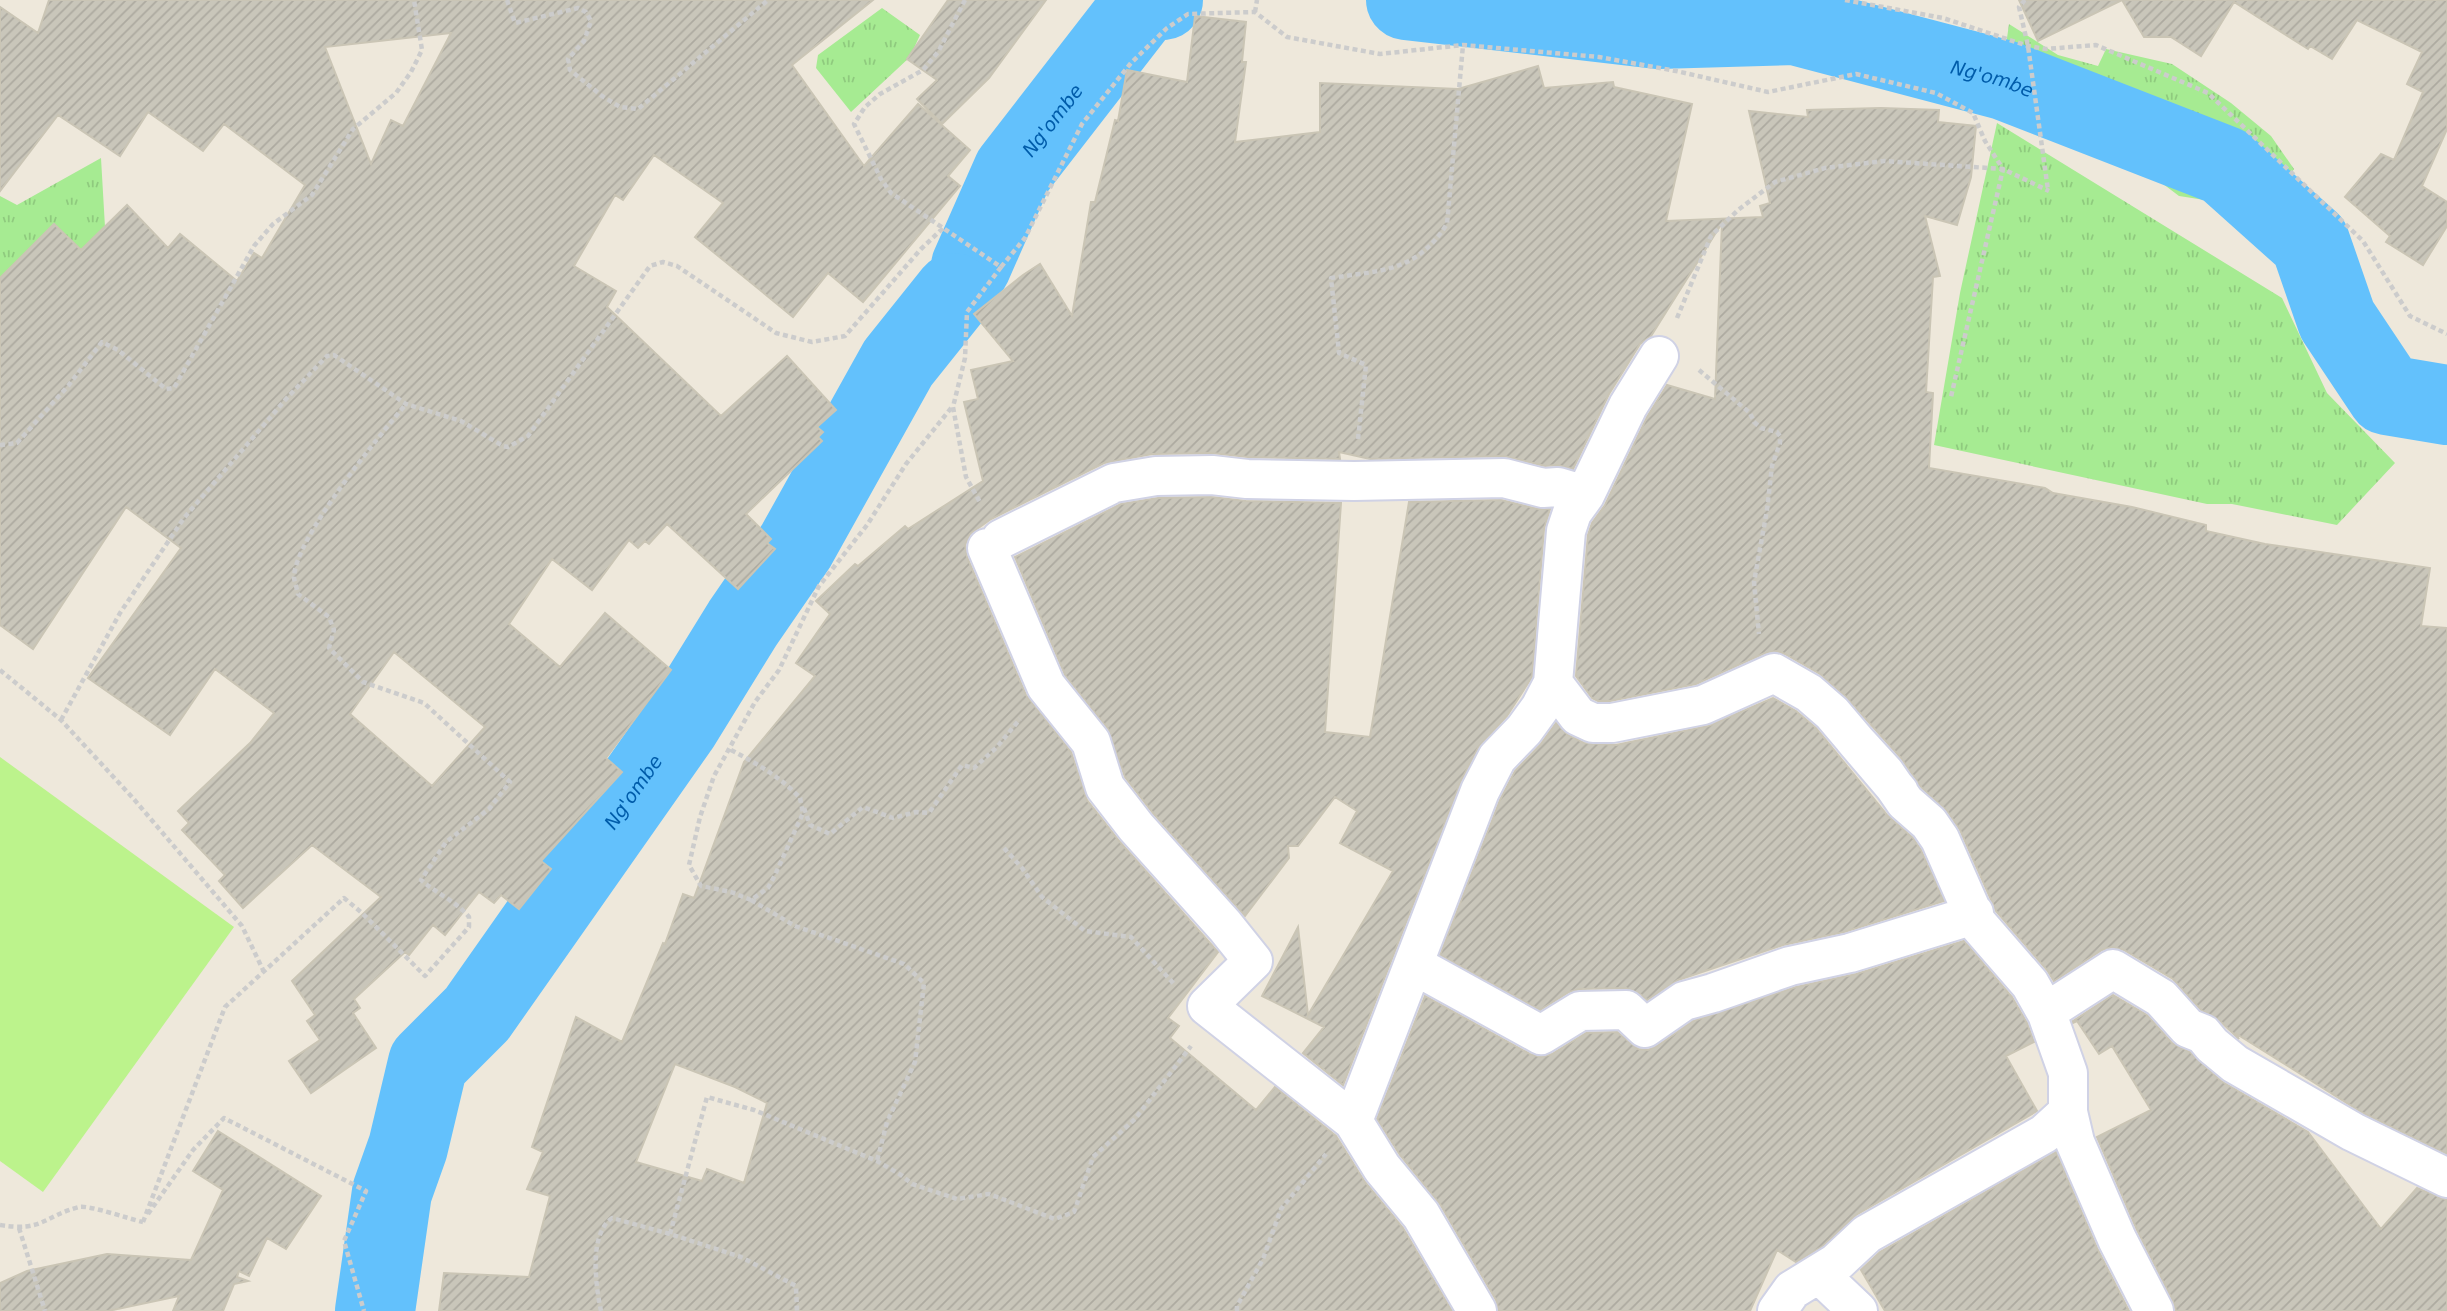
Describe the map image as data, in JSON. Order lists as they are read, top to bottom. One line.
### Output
{"water":["Ng'ombe"]}
